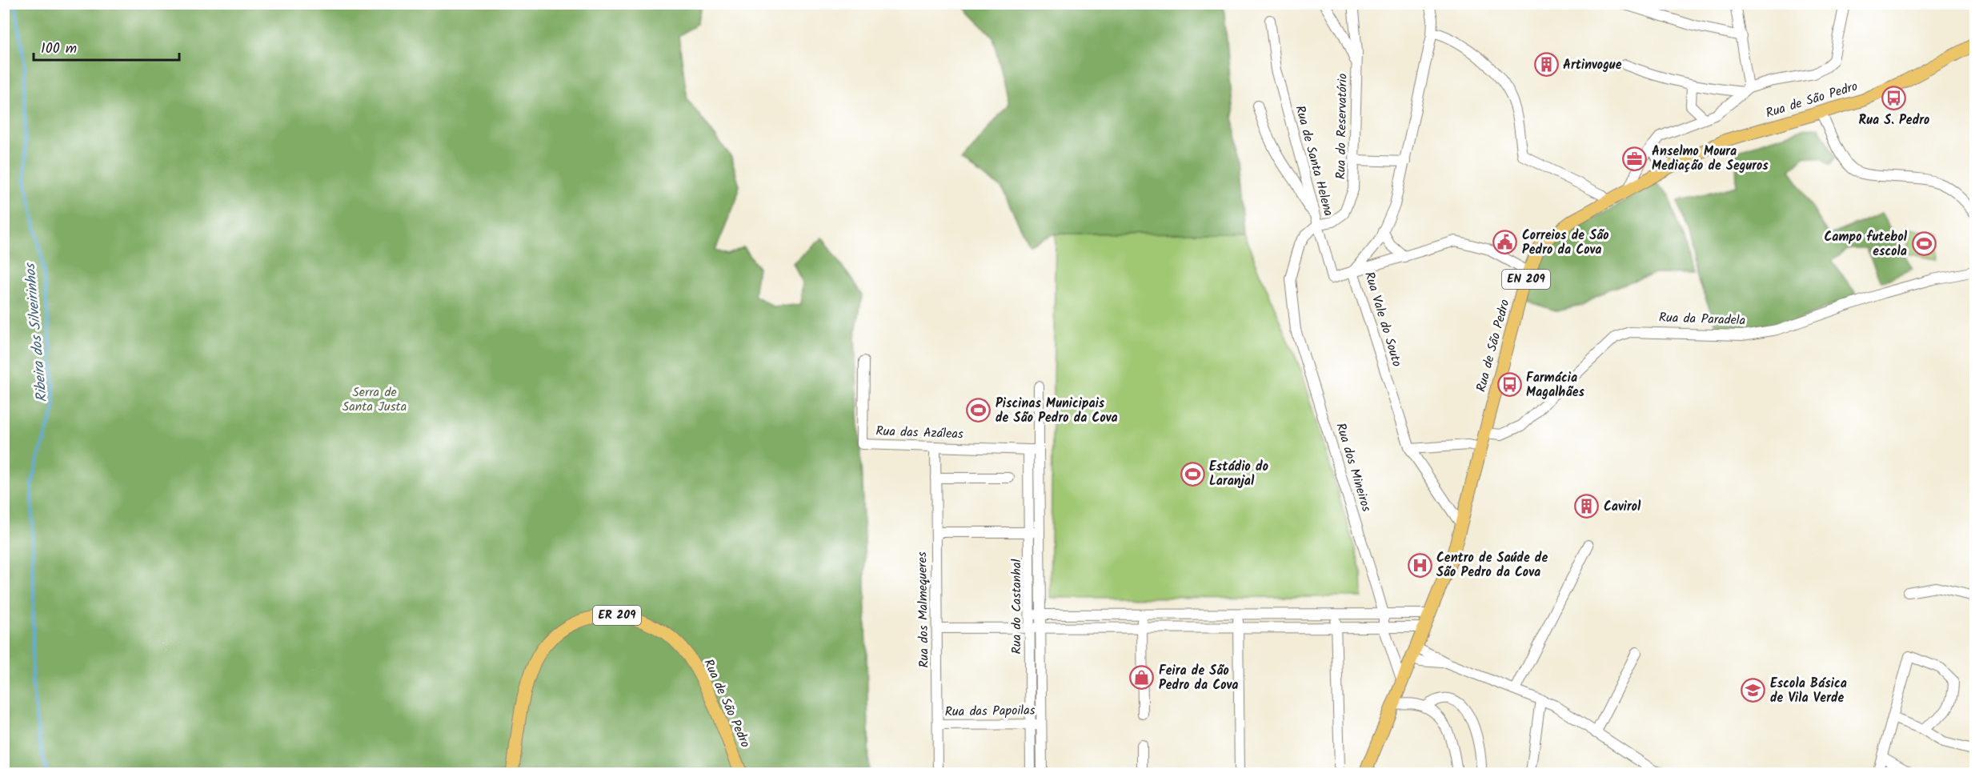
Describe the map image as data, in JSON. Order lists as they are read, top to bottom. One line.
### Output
{"streets":{"main road":["Rua de São Pedro","EN 209","ER 209"],"street":["Rua do Reservatório","Rua de Santa Helena","Rua Vale do Souto","Rua da Paradela","Rua das Azáleas","Rua dos Mineiros","Rua do Castanhal","Rua dos Malmequeres","Rua das Papoilas"]},"crossings":[["Rua de São Pedro","Rua Vale do Souto"],["Rua de São Pedro","Rua da Paradela"],["Rua de São Pedro","Rua dos Mineiros"],["Rua do Reservatório","Rua de Santa Helena"],["Rua de Santa Helena","Rua dos Mineiros"],["Rua das Azáleas","Rua do Castanhal"],["Rua das Azáleas","Rua dos Malmequeres"],["Rua do Castanhal","Rua das Papoilas"],["Rua dos Malmequeres","Rua das Papoilas"]],"water":["Ribeira dos Silveirinhos"],"parks":["Serra de Santa Justa"],"places":{"building":["Artinvogue","Cavirol"],"bus stop":["Rua S. Pedro","Farmácia Magalhães"],"office":["Anselmo Moura Mediação de Seguros"],"public building":["Correios de São Pedro da Cova"],"sports":["Campo futebol escola","Piscinas Municipais de São Pedro da Cova","Estádio do Laranjal"],"hospital":["Centro de Saúde de São Pedro da Cova"],"shop":["Feira de São Pedro da Cova"],"school or university":["Escola Básica de Vila Verde"]},"scale_bar":"100 m"}
